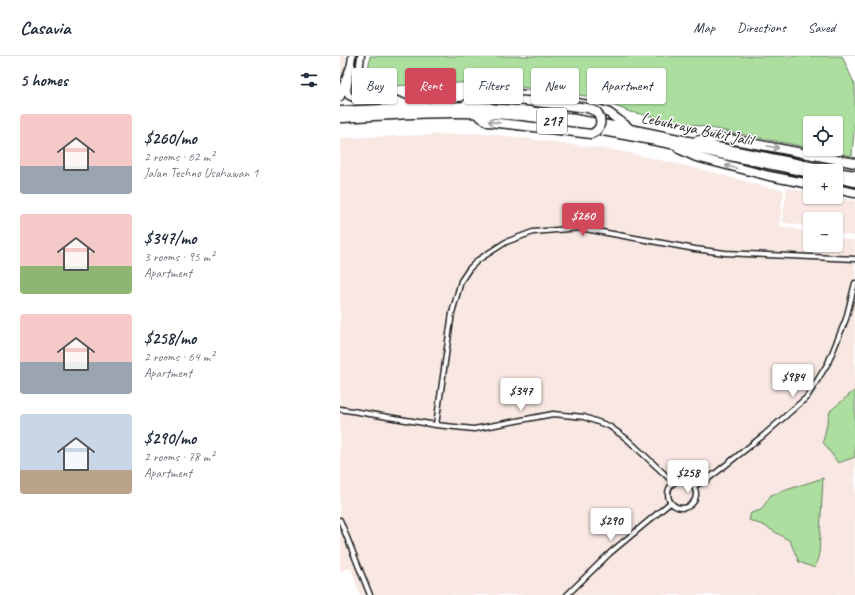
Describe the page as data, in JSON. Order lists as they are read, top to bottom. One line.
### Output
{"streets":{"highway":["217","Lebuhraya Bukit Jalil"]},"page":{"header":"Casavia","nav":["Map","Directions","Saved"],"heading":"5 homes","chip":["Buy","Rent","Filters","New","Apartment"],"list":[{"name":"$260/mo","note":"2 rooms · 62 m² · Jalan Techno Usahawan 1"},{"name":"$347/mo","note":"3 rooms · 95 m² · Apartment"},{"name":"$258/mo","note":"2 rooms · 64 m² · Apartment"},{"name":"$290/mo","note":"2 rooms · 78 m² · Apartment"}],"map_buttons":["+","−"],"price":["$260","$984","$347","$258","$290"]}}
